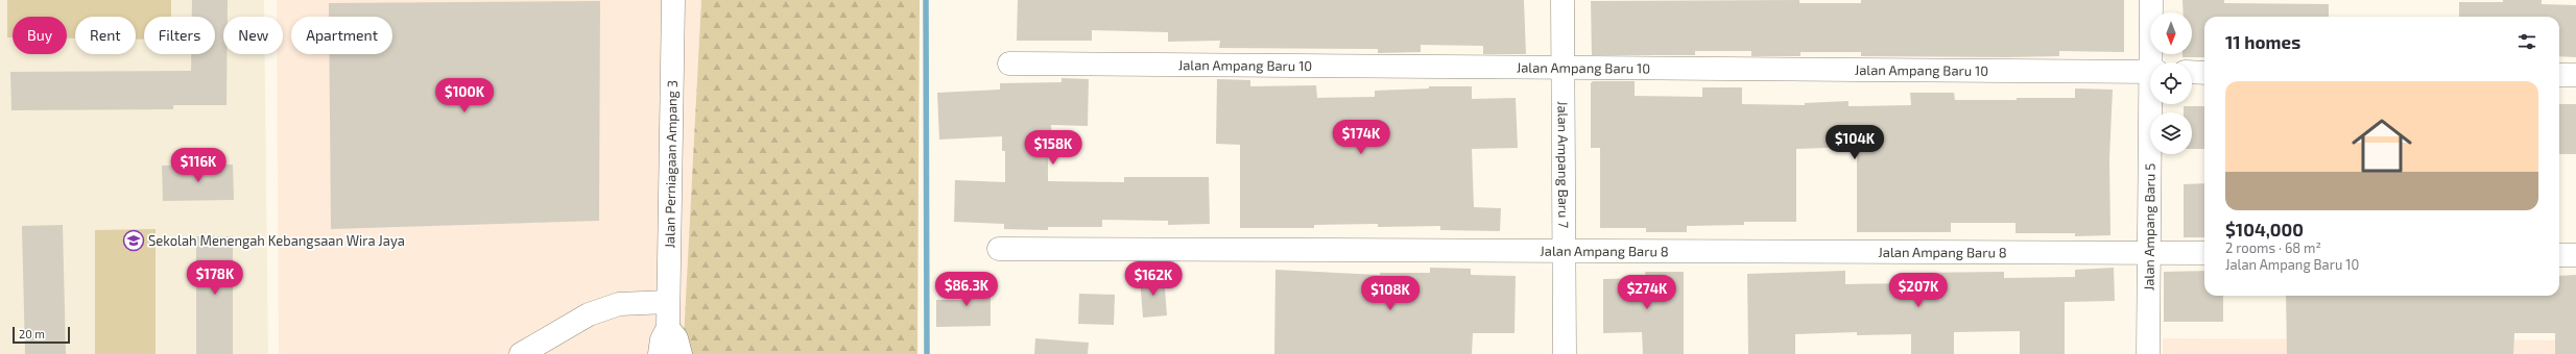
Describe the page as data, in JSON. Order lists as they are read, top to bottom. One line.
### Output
{"streets":{"street":["Jalan Ampang Baru 10","Jalan Perniagaan Ampang 3","Jalan Ampang Baru 7","Jalan Ampang Baru 5","Jalan Ampang Baru 8"]},"crossings":[["Jalan Ampang Baru 10","Jalan Ampang Baru 7"],["Jalan Ampang Baru 7","Jalan Ampang Baru 8"],["Jalan Ampang Baru 5","Jalan Ampang Baru 8"]],"places":{"school or university":["Sekolah Menengah Kebangsaan Wira Jaya"]},"scale_bar":"20 m","north":"bottom","page":{"chip":["Buy","Rent","Filters","New","Apartment"],"heading":"11 homes","list":[{"name":"$104,000","note":"2 rooms · 68 m² · Jalan Ampang Baru 10"}],"price":["$100K","$174K","$104K","$158K","$116K","$178K","$162K","$86.3K","$207K","$274K","$108K"],"scale":"20 m"}}
